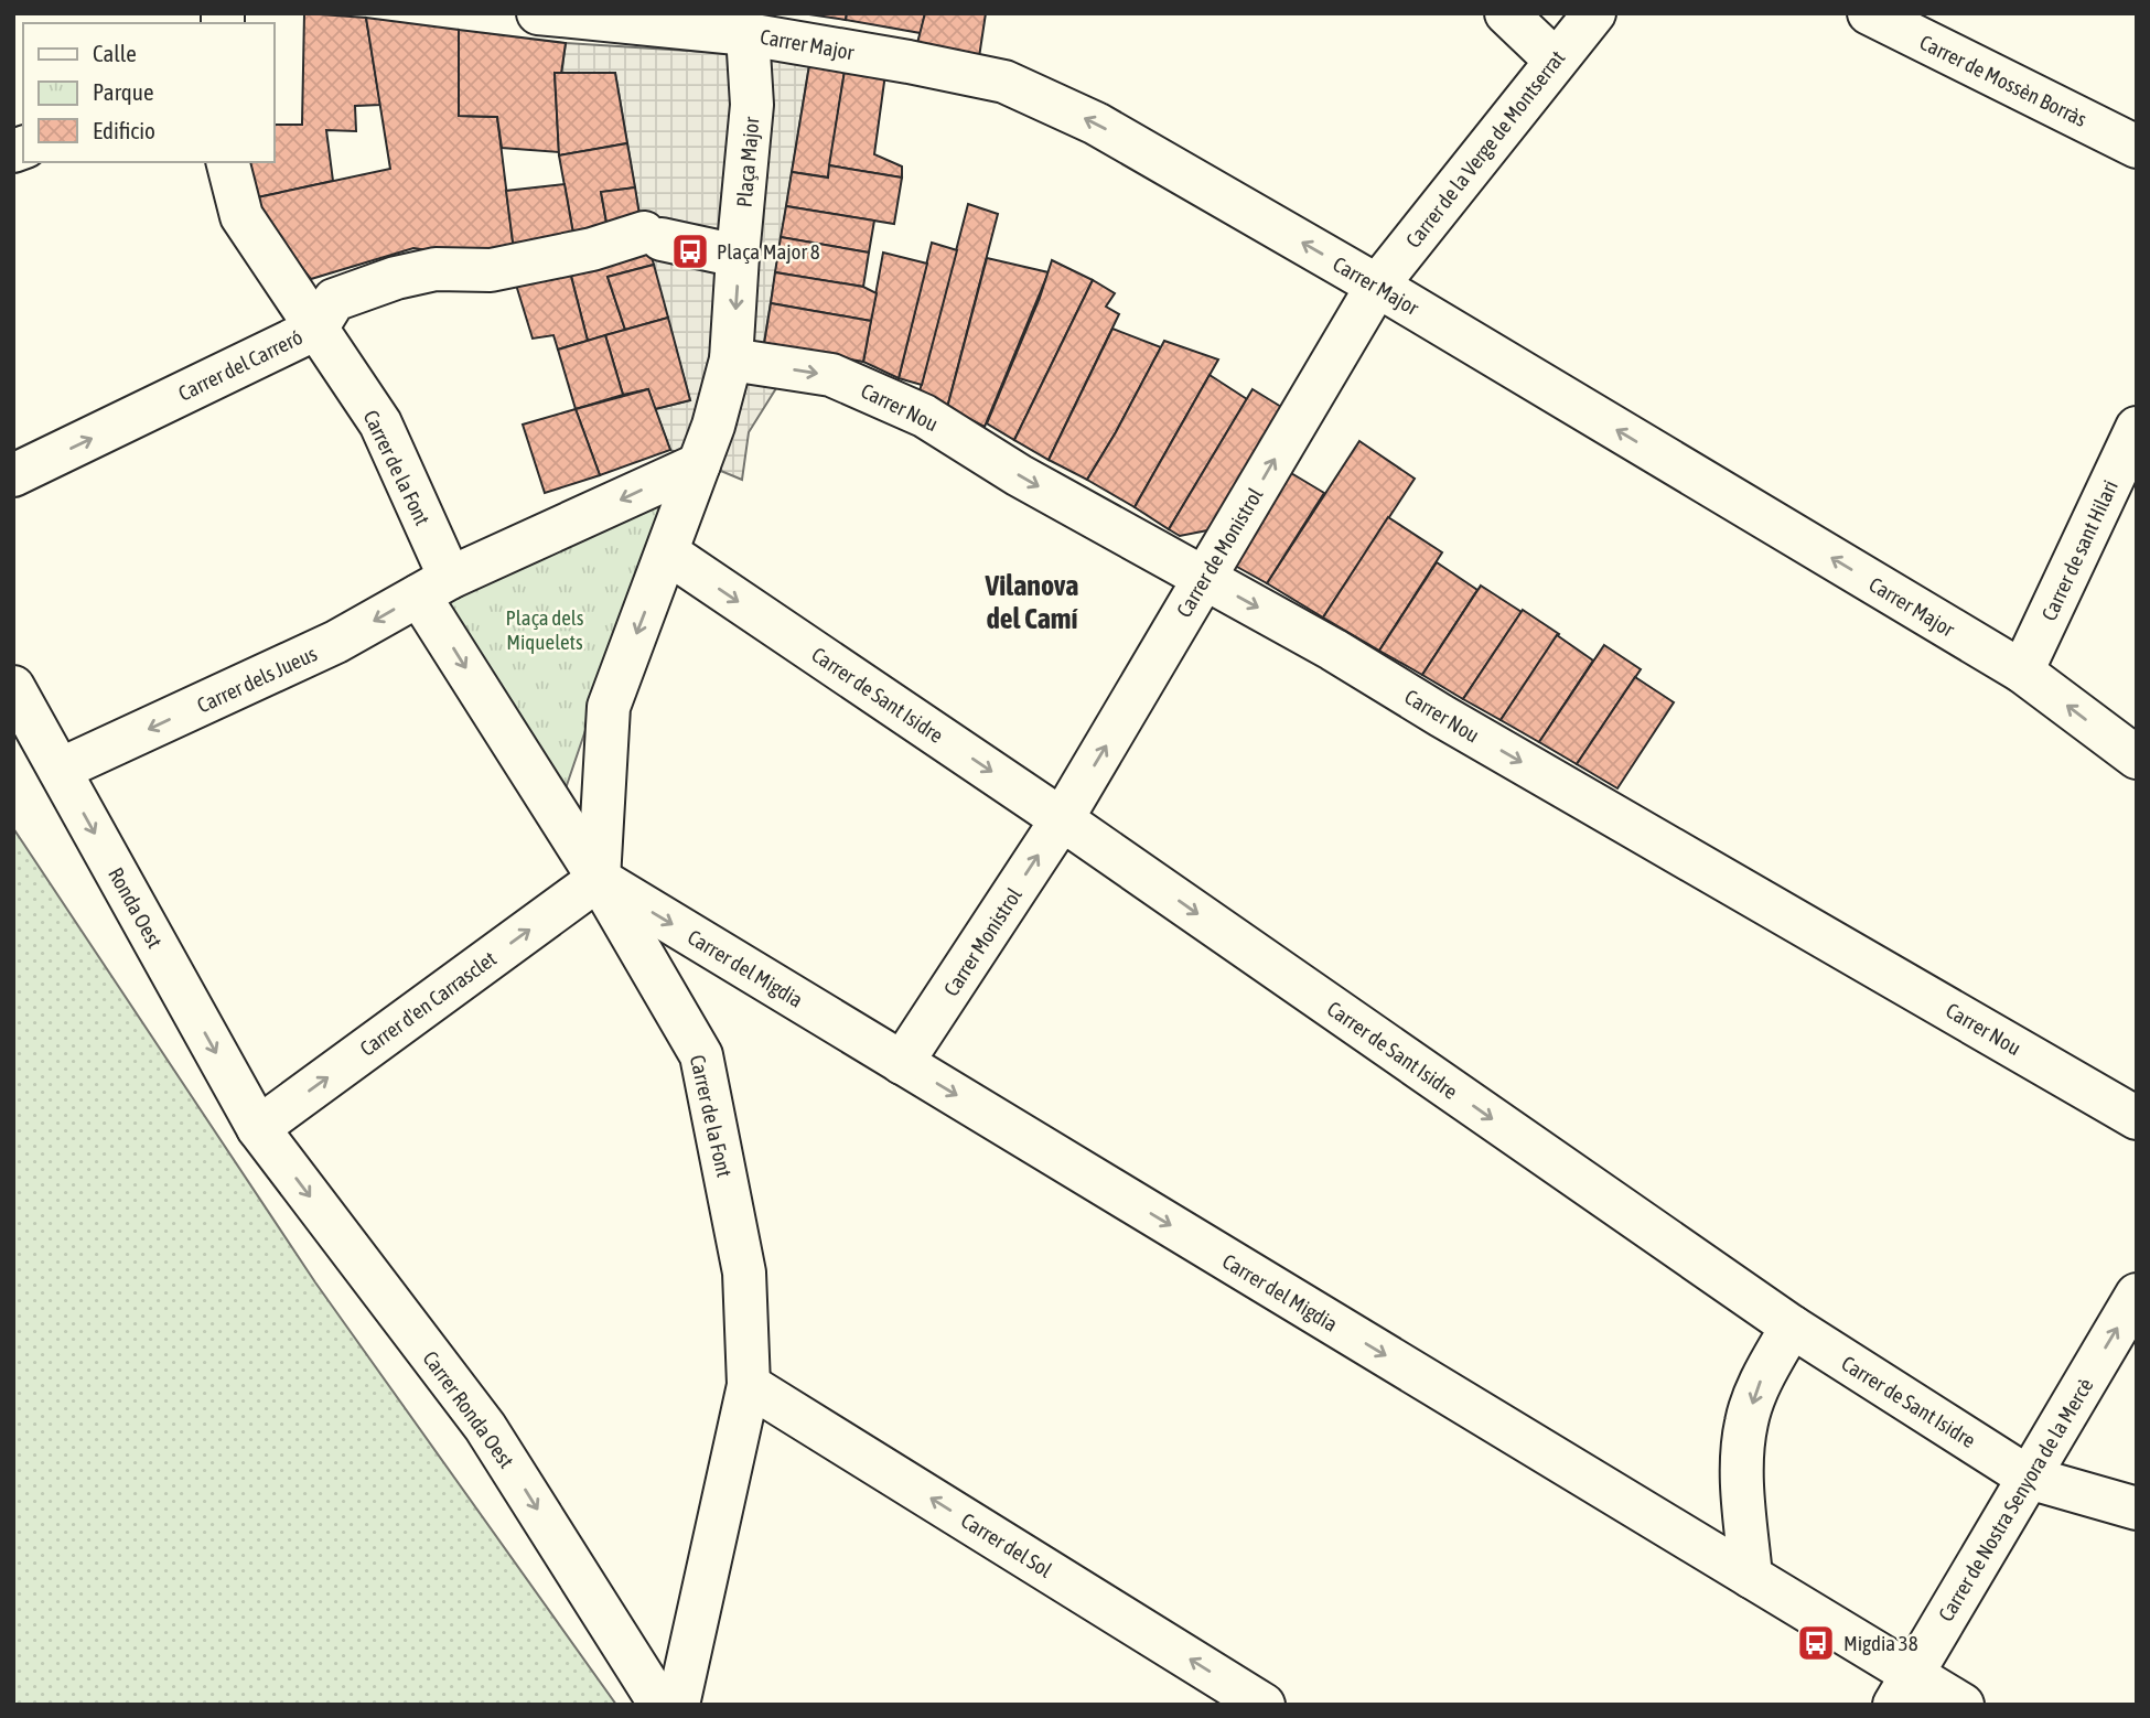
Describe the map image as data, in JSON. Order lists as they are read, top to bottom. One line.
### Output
{"streets":{"street":["Carrer Major","Carrer de Mossèn Borràs","Carrer de la Verge de Montserrat","Plaça Major","Carrer del Carreró","Carrer Nou","Carrer de la Font","Carrer de sant Hilari","Carrer de Monistrol","Carrer dels Jueus","Carrer de Sant Isidre","Ronda Oest","Carrer Monistrol","Carrer del Migdia","Carrer d'en Carrasclet","Carrer Ronda Oest","Carrer de Nostra Senyora de la Mercè","Carrer del Sol"]},"crossings":[["Carrer Major","Carrer de la Verge de Montserrat"],["Carrer Major","Plaça Major"],["Carrer Major","Carrer de sant Hilari"],["Carrer Major","Carrer de Monistrol"],["Carrer de la Verge de Montserrat","Carrer de Monistrol"],["Plaça Major","Carrer del Carreró"],["Plaça Major","Carrer Nou"],["Carrer del Carreró","Carrer de la Font"],["Carrer Nou","Carrer de Monistrol"],["Carrer de la Font","Carrer dels Jueus"],["Carrer de la Font","Carrer del Migdia"],["Carrer de la Font","Carrer d'en Carrasclet"],["Carrer de la Font","Carrer del Sol"],["Carrer de Monistrol","Carrer de Sant Isidre"],["Carrer de Monistrol","Carrer Monistrol"],["Carrer dels Jueus","Ronda Oest"],["Carrer de Sant Isidre","Carrer Monistrol"],["Carrer de Sant Isidre","Carrer de Nostra Senyora de la Mercè"],["Ronda Oest","Carrer d'en Carrasclet"],["Ronda Oest","Carrer Ronda Oest"],["Carrer Monistrol","Carrer del Migdia"],["Carrer del Migdia","Carrer d'en Carrasclet"],["Carrer del Migdia","Carrer de Nostra Senyora de la Mercè"],["Carrer d'en Carrasclet","Carrer Ronda Oest"]],"one_way":["Carrer Major","Carrer del Carreró","Carrer Nou","Carrer de Monistrol","Carrer dels Jueus","Carrer de Sant Isidre","Ronda Oest","Carrer Monistrol","Carrer del Migdia","Carrer d'en Carrasclet","Carrer Ronda Oest","Carrer de Nostra Senyora de la Mercè","Carrer del Sol"],"districts":["Vilanova del Camí"],"parks":["Plaça dels Miquelets"],"places":{"bus stop":["Plaça Major 8","Migdia 38"]},"legend":["Calle","Parque","Edificio"]}
